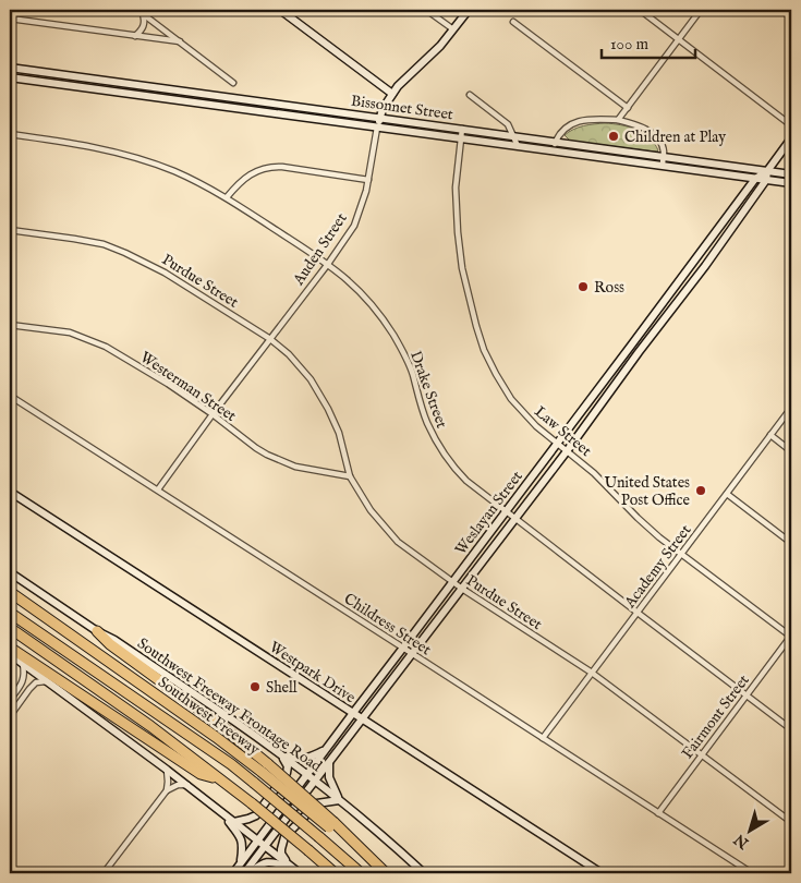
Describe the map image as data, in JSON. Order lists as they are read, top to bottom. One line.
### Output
{"streets":{"highway":["Southwest Freeway"],"main road":["Bissonnet Street","Auden Street","Weslayan Street","Westpark Drive","Southwest Freeway Frontage Road"],"street":["Purdue Street","Westerman Street","Drake Street","Law Street","Academy Street","Childress Street","Fairmont Street"]},"crossings":[["Bissonnet Street","Auden Street"],["Bissonnet Street","Law Street"],["Bissonnet Street","Weslayan Street"],["Auden Street","Purdue Street"],["Auden Street","Westerman Street"],["Auden Street","Drake Street"],["Auden Street","Childress Street"],["Purdue Street","Westerman Street"],["Purdue Street","Weslayan Street"],["Purdue Street","Academy Street"],["Purdue Street","Fairmont Street"],["Drake Street","Weslayan Street"],["Drake Street","Academy Street"],["Drake Street","Fairmont Street"],["Law Street","Weslayan Street"],["Law Street","Academy Street"],["Law Street","Fairmont Street"],["Weslayan Street","Childress Street"],["Weslayan Street","Westpark Drive"],["Weslayan Street","Southwest Freeway Frontage Road"],["Academy Street","Childress Street"],["Childress Street","Fairmont Street"]],"places":["Children at Play","Ross","United States Post Office","Shell"],"scale_bar":"100 m","north":"bottom left"}
